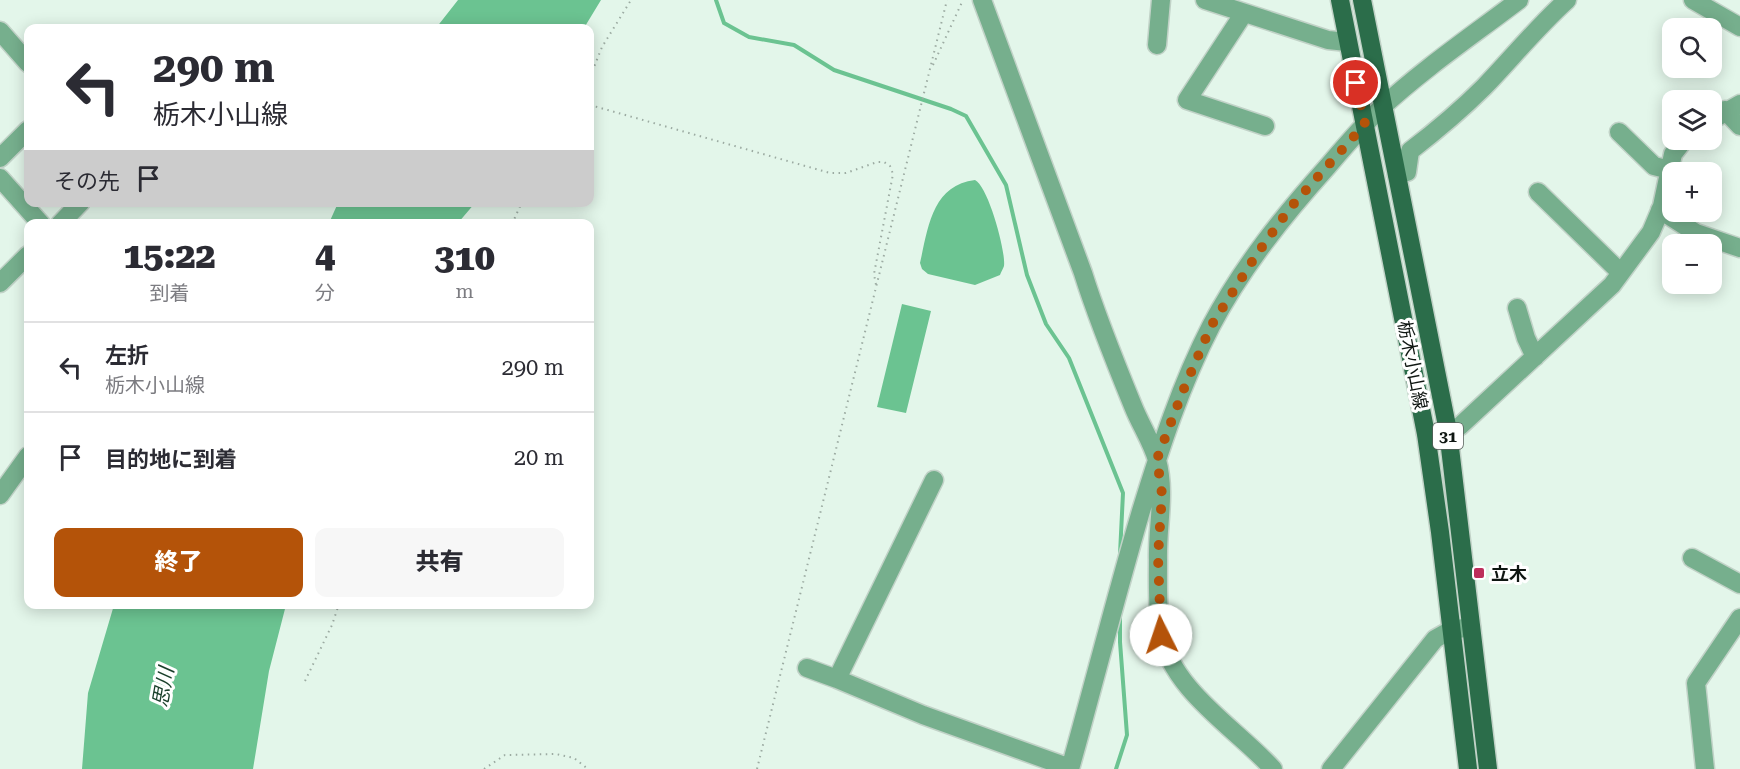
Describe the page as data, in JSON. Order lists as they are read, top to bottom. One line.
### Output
{"streets":{"main road":["栃木小山線","31"]},"water":["思川"],"places":{"transit":["立木"]},"page":{"map_buttons":["+","−"],"turn":["290 m","栃木小山線"],"then":"その先","eta":["15:22","到着","4","分","310","m"],"list":[{"name":"左折","note":"栃木小山線","value":"290 m"},{"name":"目的地に到着","value":"20 m"}],"buttons":["終了","共有"]}}
